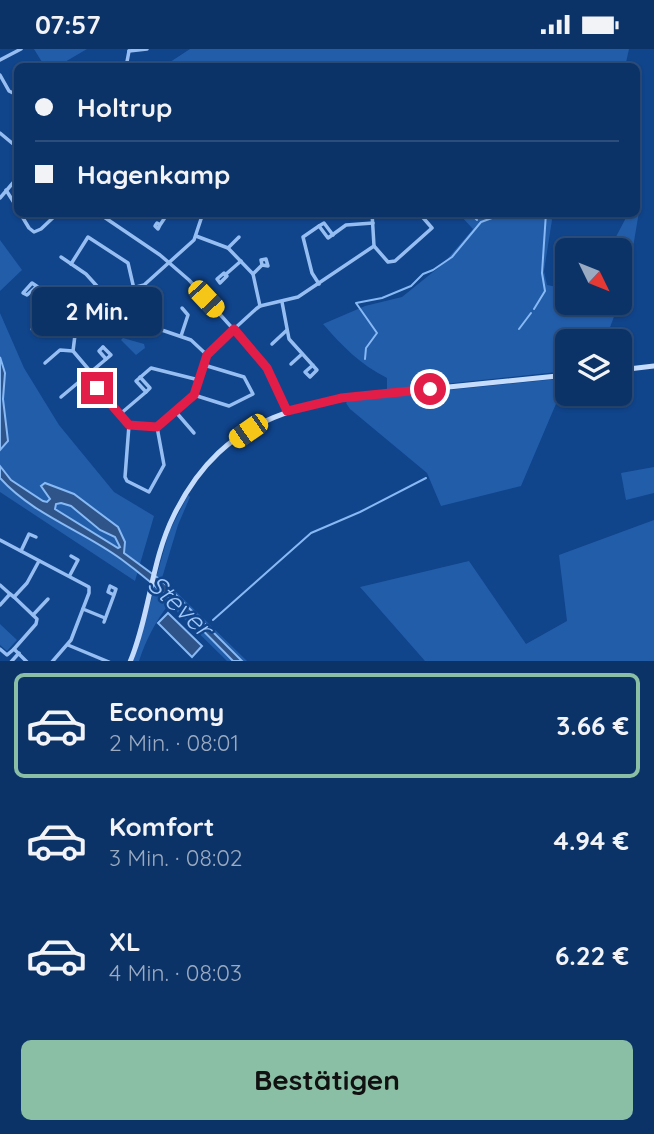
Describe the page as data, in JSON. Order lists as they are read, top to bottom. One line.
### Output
{"water":["Stever"],"north":"bottom right","page":{"status":"07:57","banner":["Holtrup","Hagenkamp"],"bubble":"2 Min.","list":[{"name":"Economy","note":"2 Min. · 08:01","value":"3.66 €"},{"name":"Komfort","note":"3 Min. · 08:02","value":"4.94 €"},{"name":"XL","note":"4 Min. · 08:03","value":"6.22 €"}],"buttons":"Bestätigen"}}
